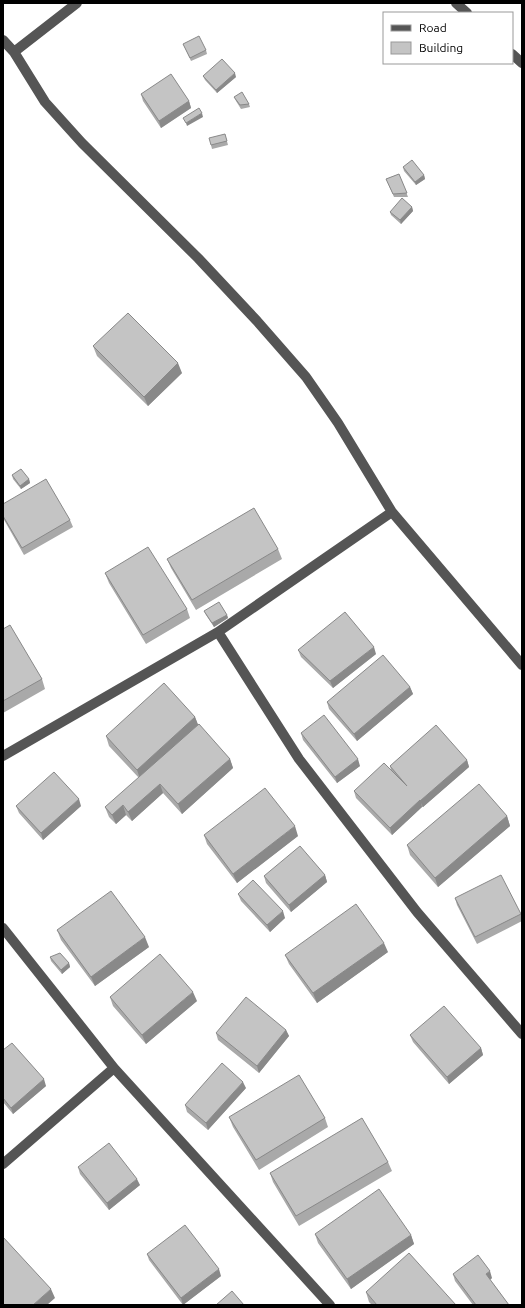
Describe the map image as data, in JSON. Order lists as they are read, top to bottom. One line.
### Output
{"legend":["Road","Building"]}
